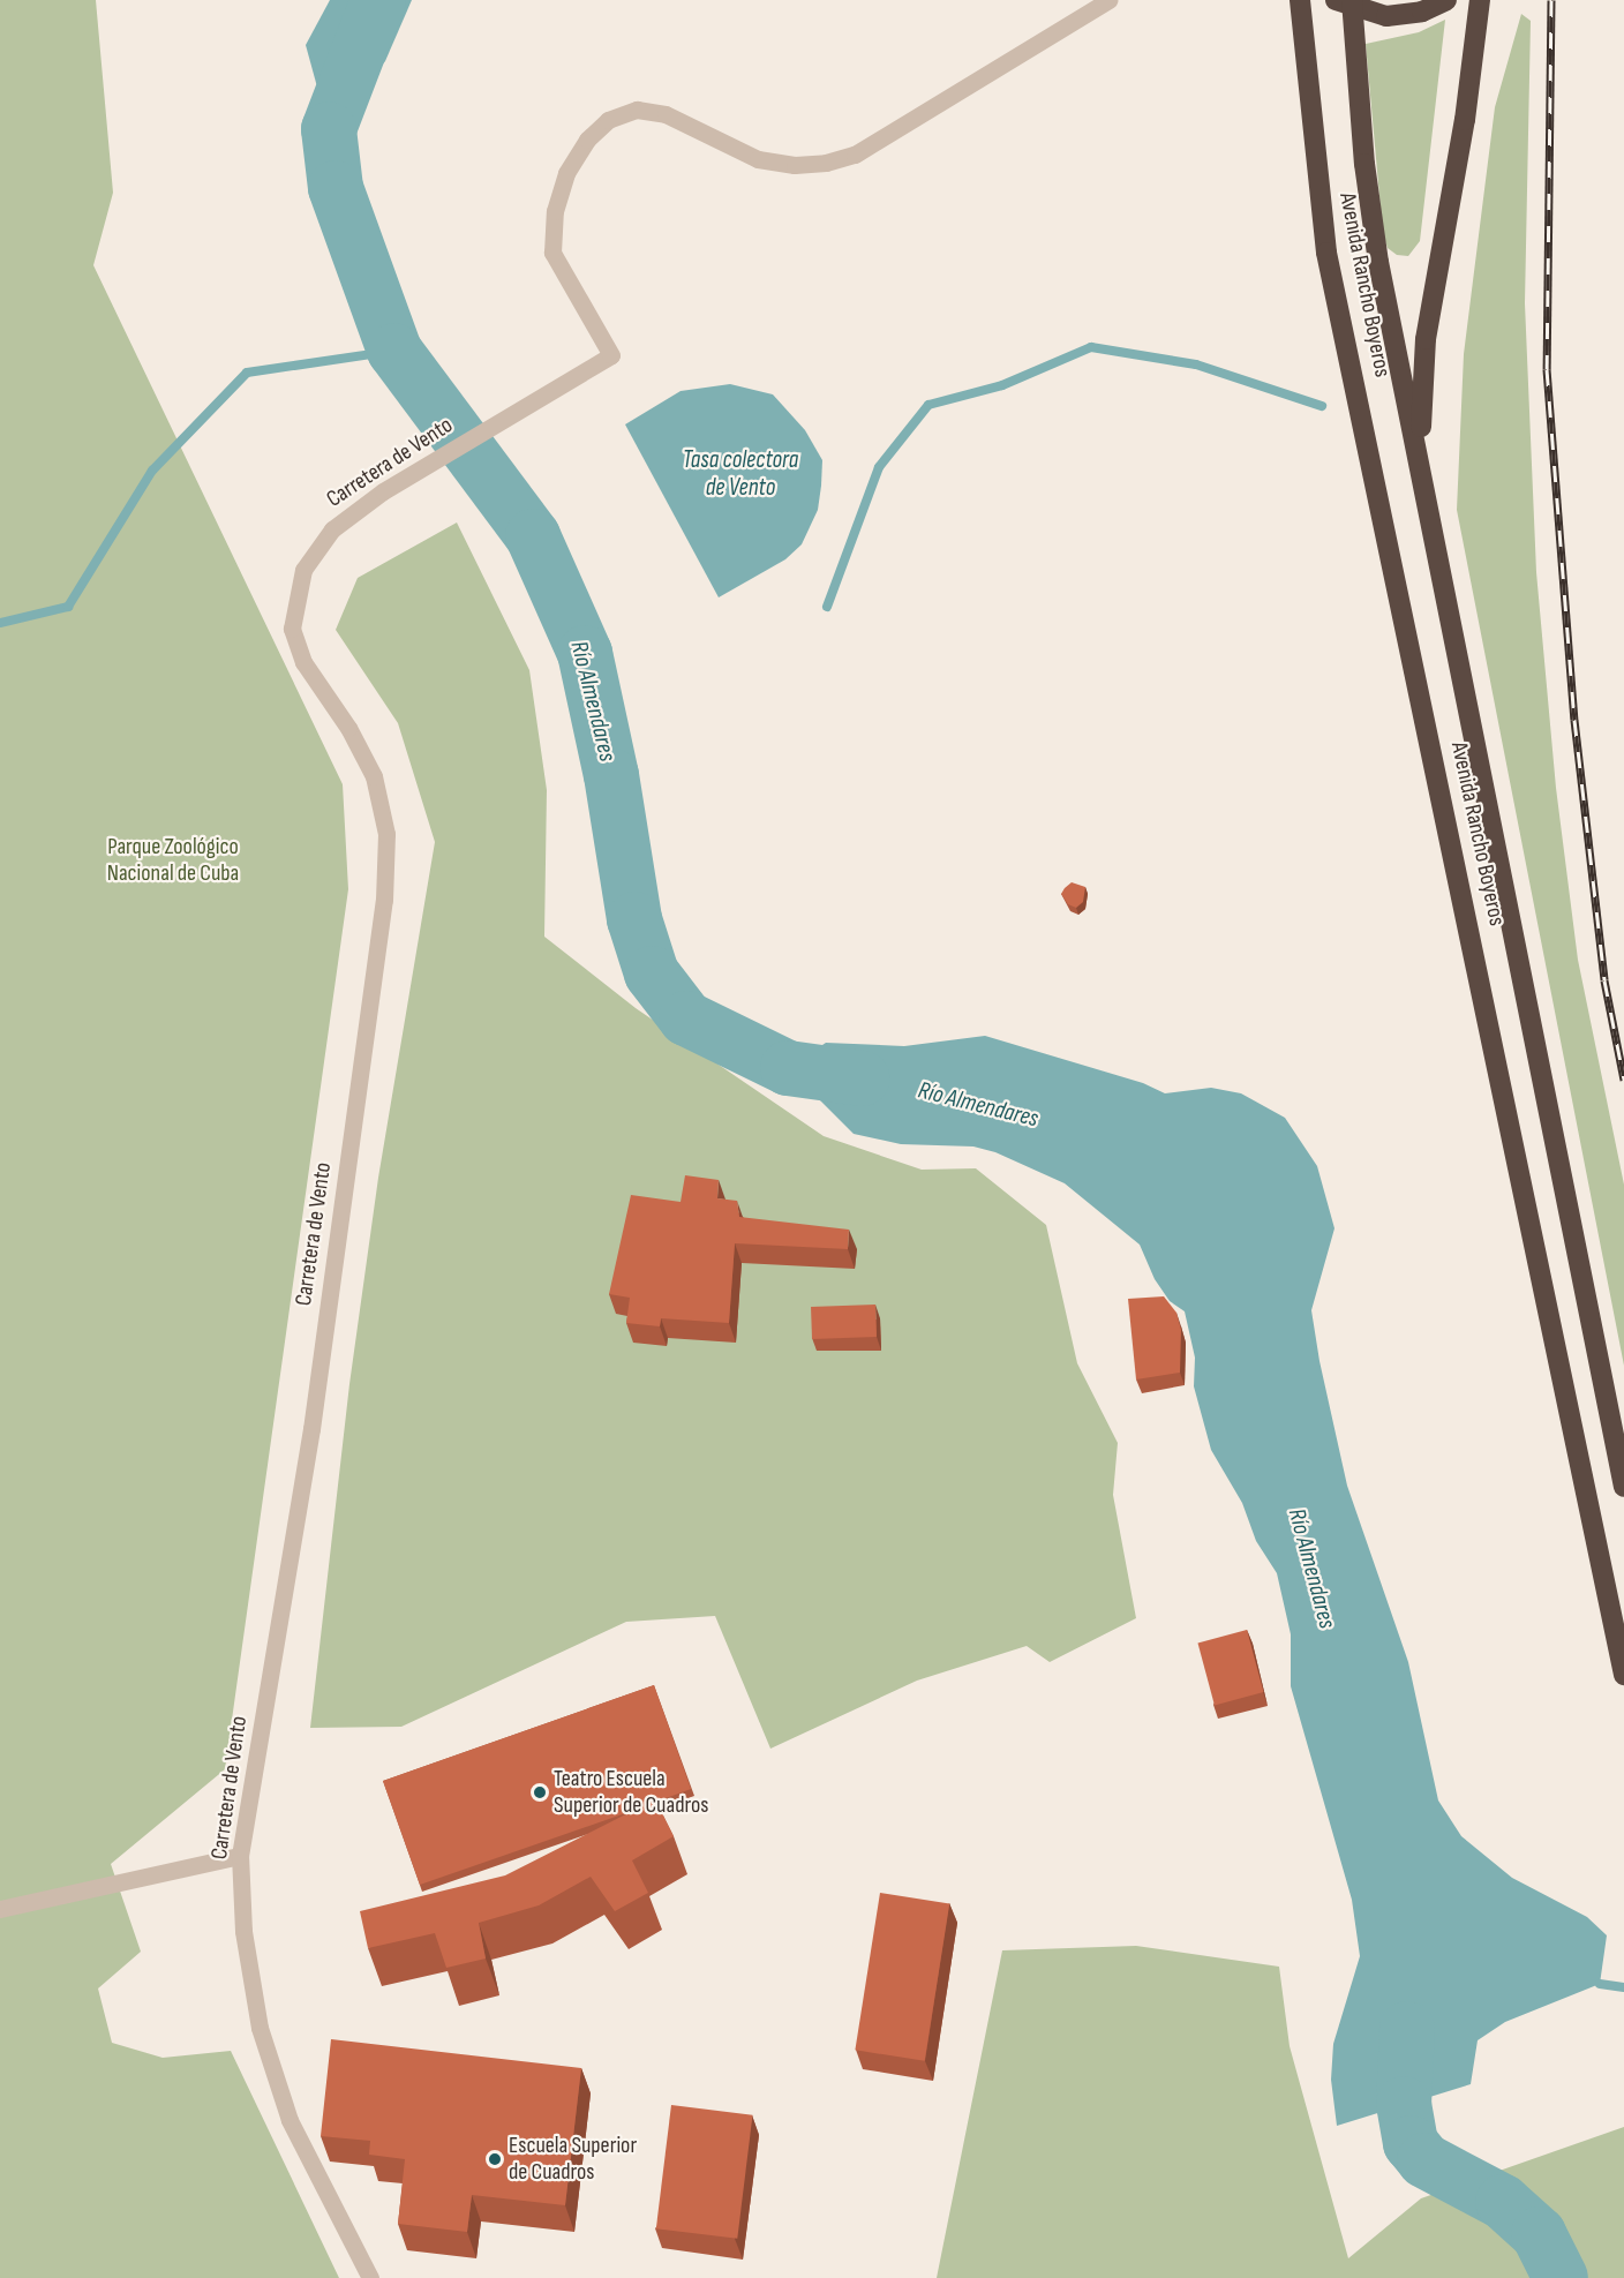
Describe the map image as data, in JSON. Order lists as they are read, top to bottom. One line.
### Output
{"streets":{"highway":["Avenida Rancho Boyeros"],"street":["Carretera de Vento"]},"water":["Tasa colectora de Vento","Río Almendares"],"parks":["Parque Zoológico Nacional de Cuba"],"places":["Teatro Escuela Superior de Cuadros","Escuela Superior de Cuadros"]}
